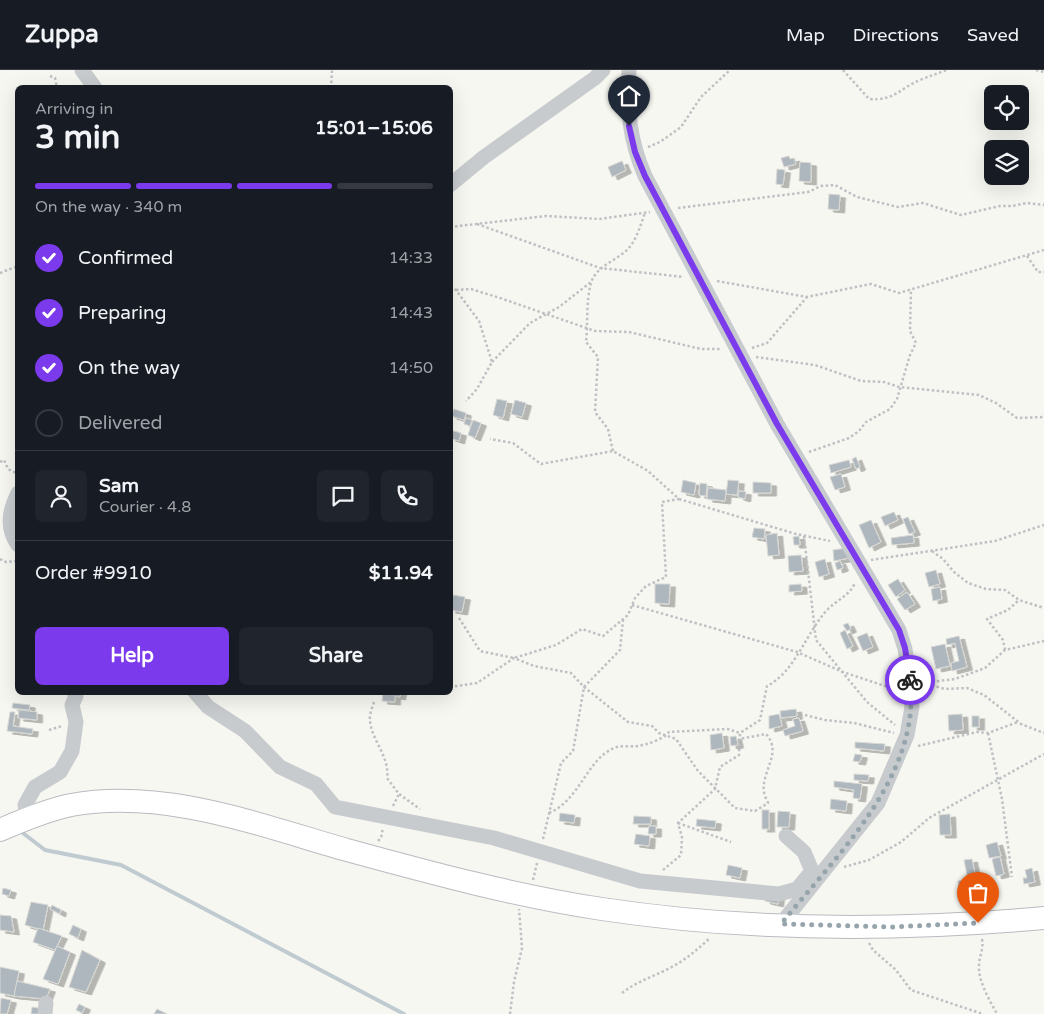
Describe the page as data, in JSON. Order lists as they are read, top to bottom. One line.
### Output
{"page":{"header":"Zuppa","nav":["Map","Directions","Saved"],"heading":["3 min","Arriving in","15:01–15:06"],"panel":["Sam","Courier · 4.8","Order #9910","$11.94"],"bar":"On the way · 340 m","list":[["Confirmed","14:33"],["Preparing","14:43"],["On the way","14:50"],"Delivered"],"buttons":["Help","Share"]}}
